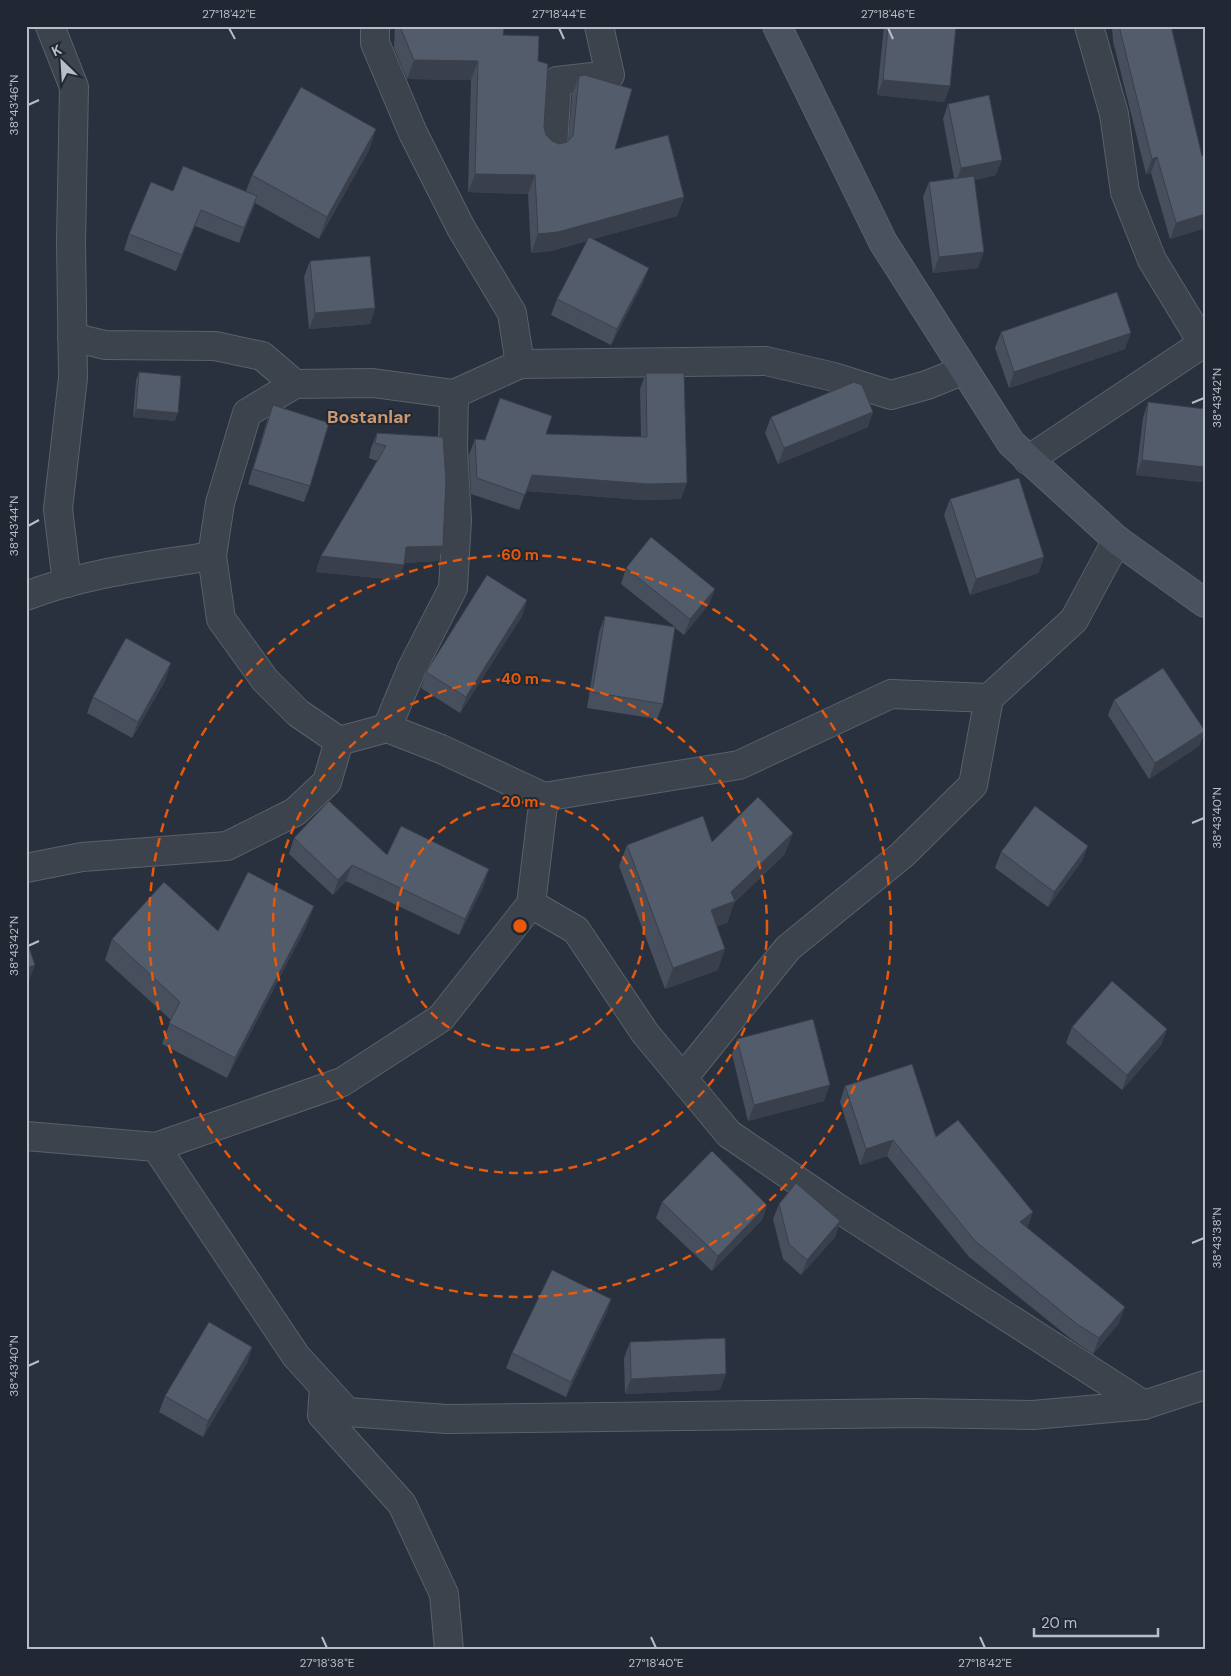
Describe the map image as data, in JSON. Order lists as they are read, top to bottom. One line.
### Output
{"districts":["Bostanlar"],"scale_bar":"20 m","north":"top left","coordinates":["27°18'42\"E","27°18'44\"E","27°18'46\"E","38°43'46\"N","38°43'42\"N","38°43'44\"N","38°43'40\"N","38°43'38\"N","27°18'38\"E","27°18'40\"E"],"rings":["60 m","40 m","20 m"]}
